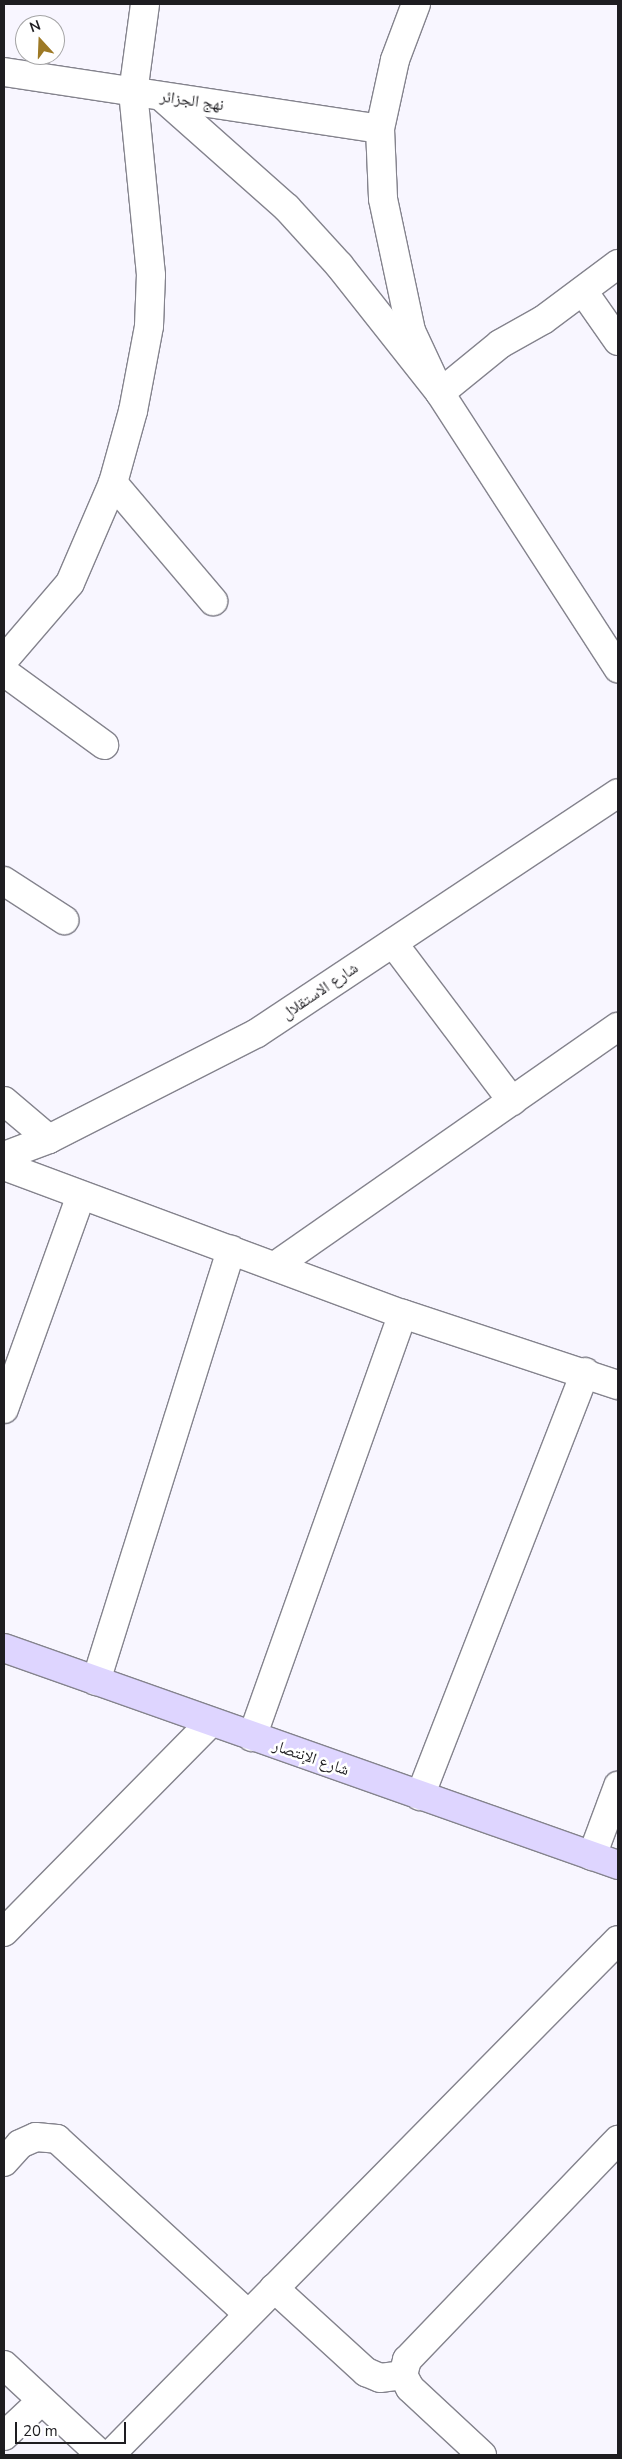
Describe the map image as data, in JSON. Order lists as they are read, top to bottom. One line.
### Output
{"streets":{"main road":["شارع الإنتصار"],"street":["نهج الجزائر","شارع الاستقلال"]},"scale_bar":"20 m","north":"top"}
